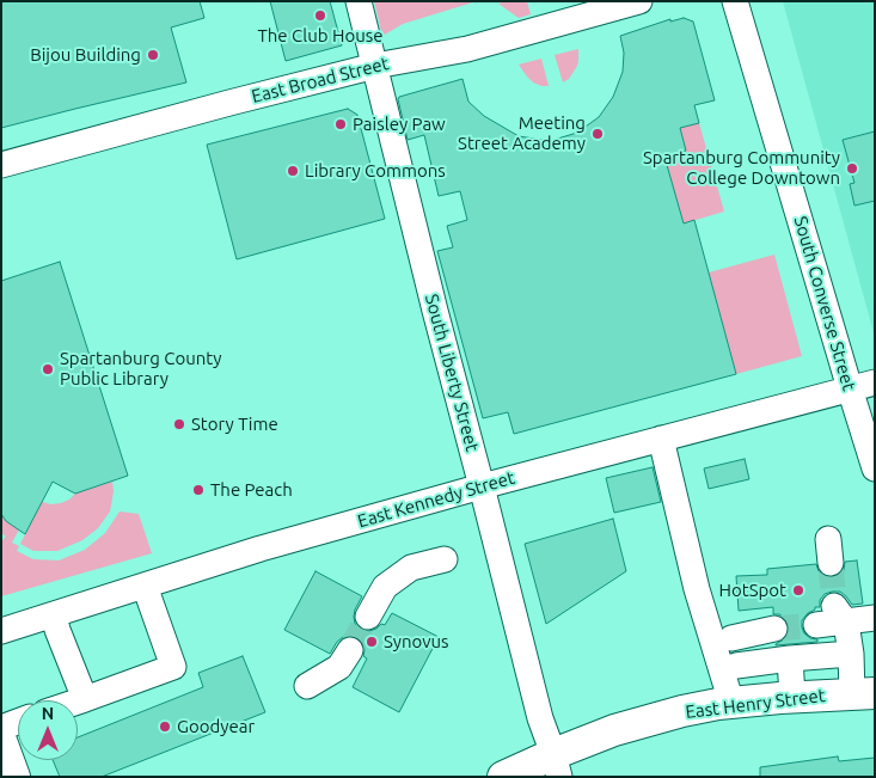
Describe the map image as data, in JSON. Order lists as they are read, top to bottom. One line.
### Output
{"streets":{"main road":["East Henry Street"],"street":["East Broad Street","South Converse Street","South Liberty Street","East Kennedy Street"]},"crossings":[["East Broad Street","South Liberty Street"],["South Converse Street","East Kennedy Street"],["South Liberty Street","East Kennedy Street"],["South Liberty Street","East Henry Street"]],"places":["The Club House","Bijou Building","Paisley Paw","Meeting Street Academy","Spartanburg Community College Downtown","Library Commons","Spartanburg County Public Library","Story Time","The Peach","HotSpot","Synovus","Goodyear"],"north":"top"}
